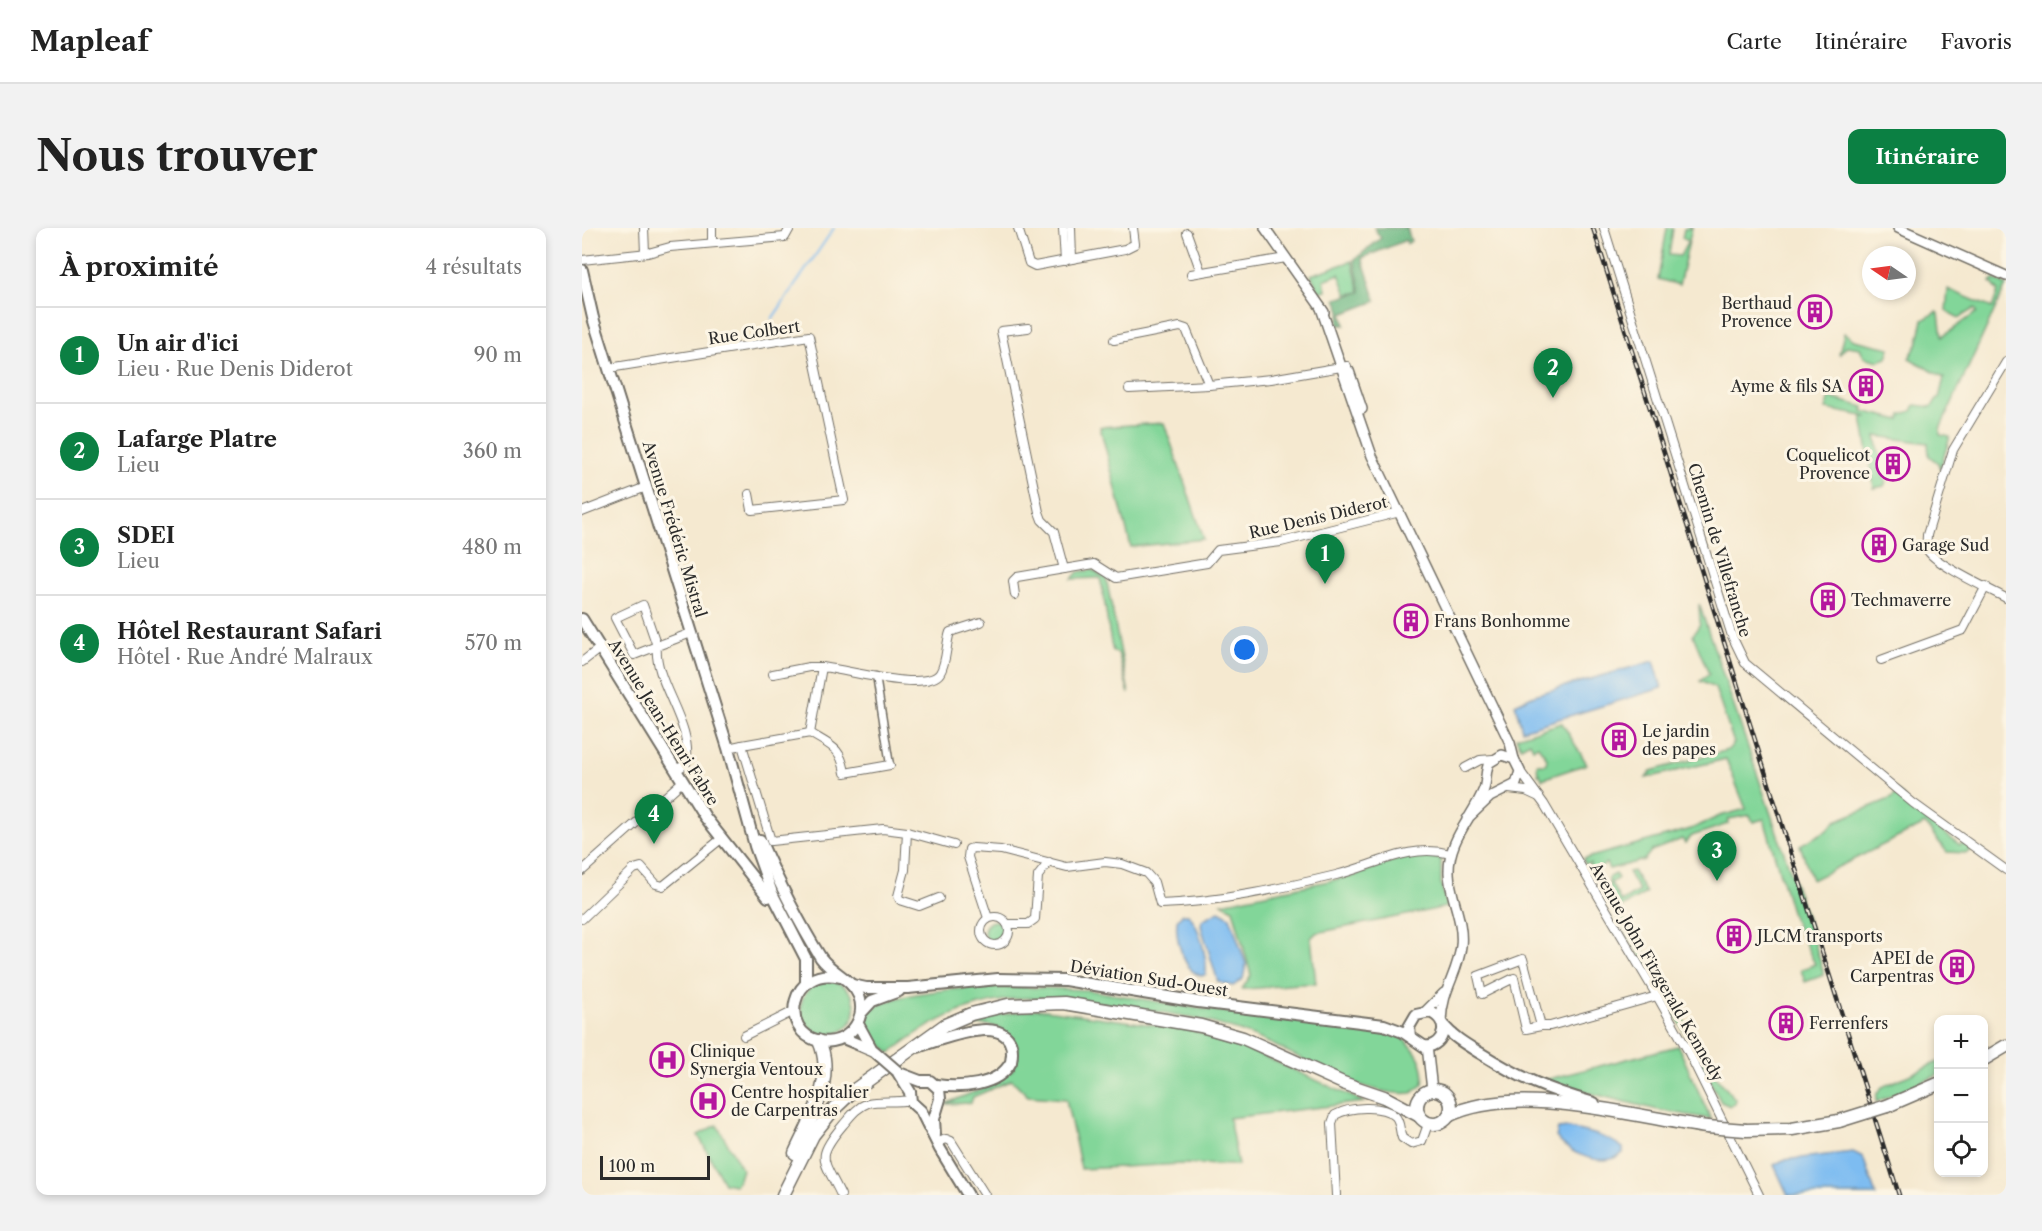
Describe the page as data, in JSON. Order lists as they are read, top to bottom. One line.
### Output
{"streets":{"main road":["Avenue Frédéric Mistral","Avenue Jean-Henri Fabre","Déviation Sud-Ouest"],"street":["Rue Colbert","Rue Denis Diderot","Chemin de Villefranche","Avenue John Fitzgerald Kennedy"]},"crossings":[["Rue Colbert","Avenue Frédéric Mistral"]],"places":{"building":["Berthaud Provence","Ayme & fils SA","Coquelicot Provence","Garage Sud","Techmaverre","Frans Bonhomme","Le jardin des papes","JLCM transports","APEI de Carpentras","Ferrenfers"],"hospital":["Clinique Synergia Ventoux","Centre hospitalier de Carpentras"]},"scale_bar":"100 m","north":"left","page":{"header":"Mapleaf","nav":["Carte","Itinéraire","Favoris"],"buttons":"Itinéraire","title":"Nous trouver","heading":["À proximité","4 résultats"],"list":[{"mark":"1","name":"Un air d'ici","note":"Lieu · Rue Denis Diderot","value":"90 m"},{"mark":"2","name":"Lafarge Platre","note":"Lieu","value":"360 m"},{"mark":"3","name":"SDEI","note":"Lieu","value":"480 m"},{"mark":"4","name":"Hôtel Restaurant Safari","note":"Hôtel · Rue André Malraux","value":"570 m"}],"pins":["2","1","4","3"],"map_buttons":["+","−"],"scale":"100 m"}}
